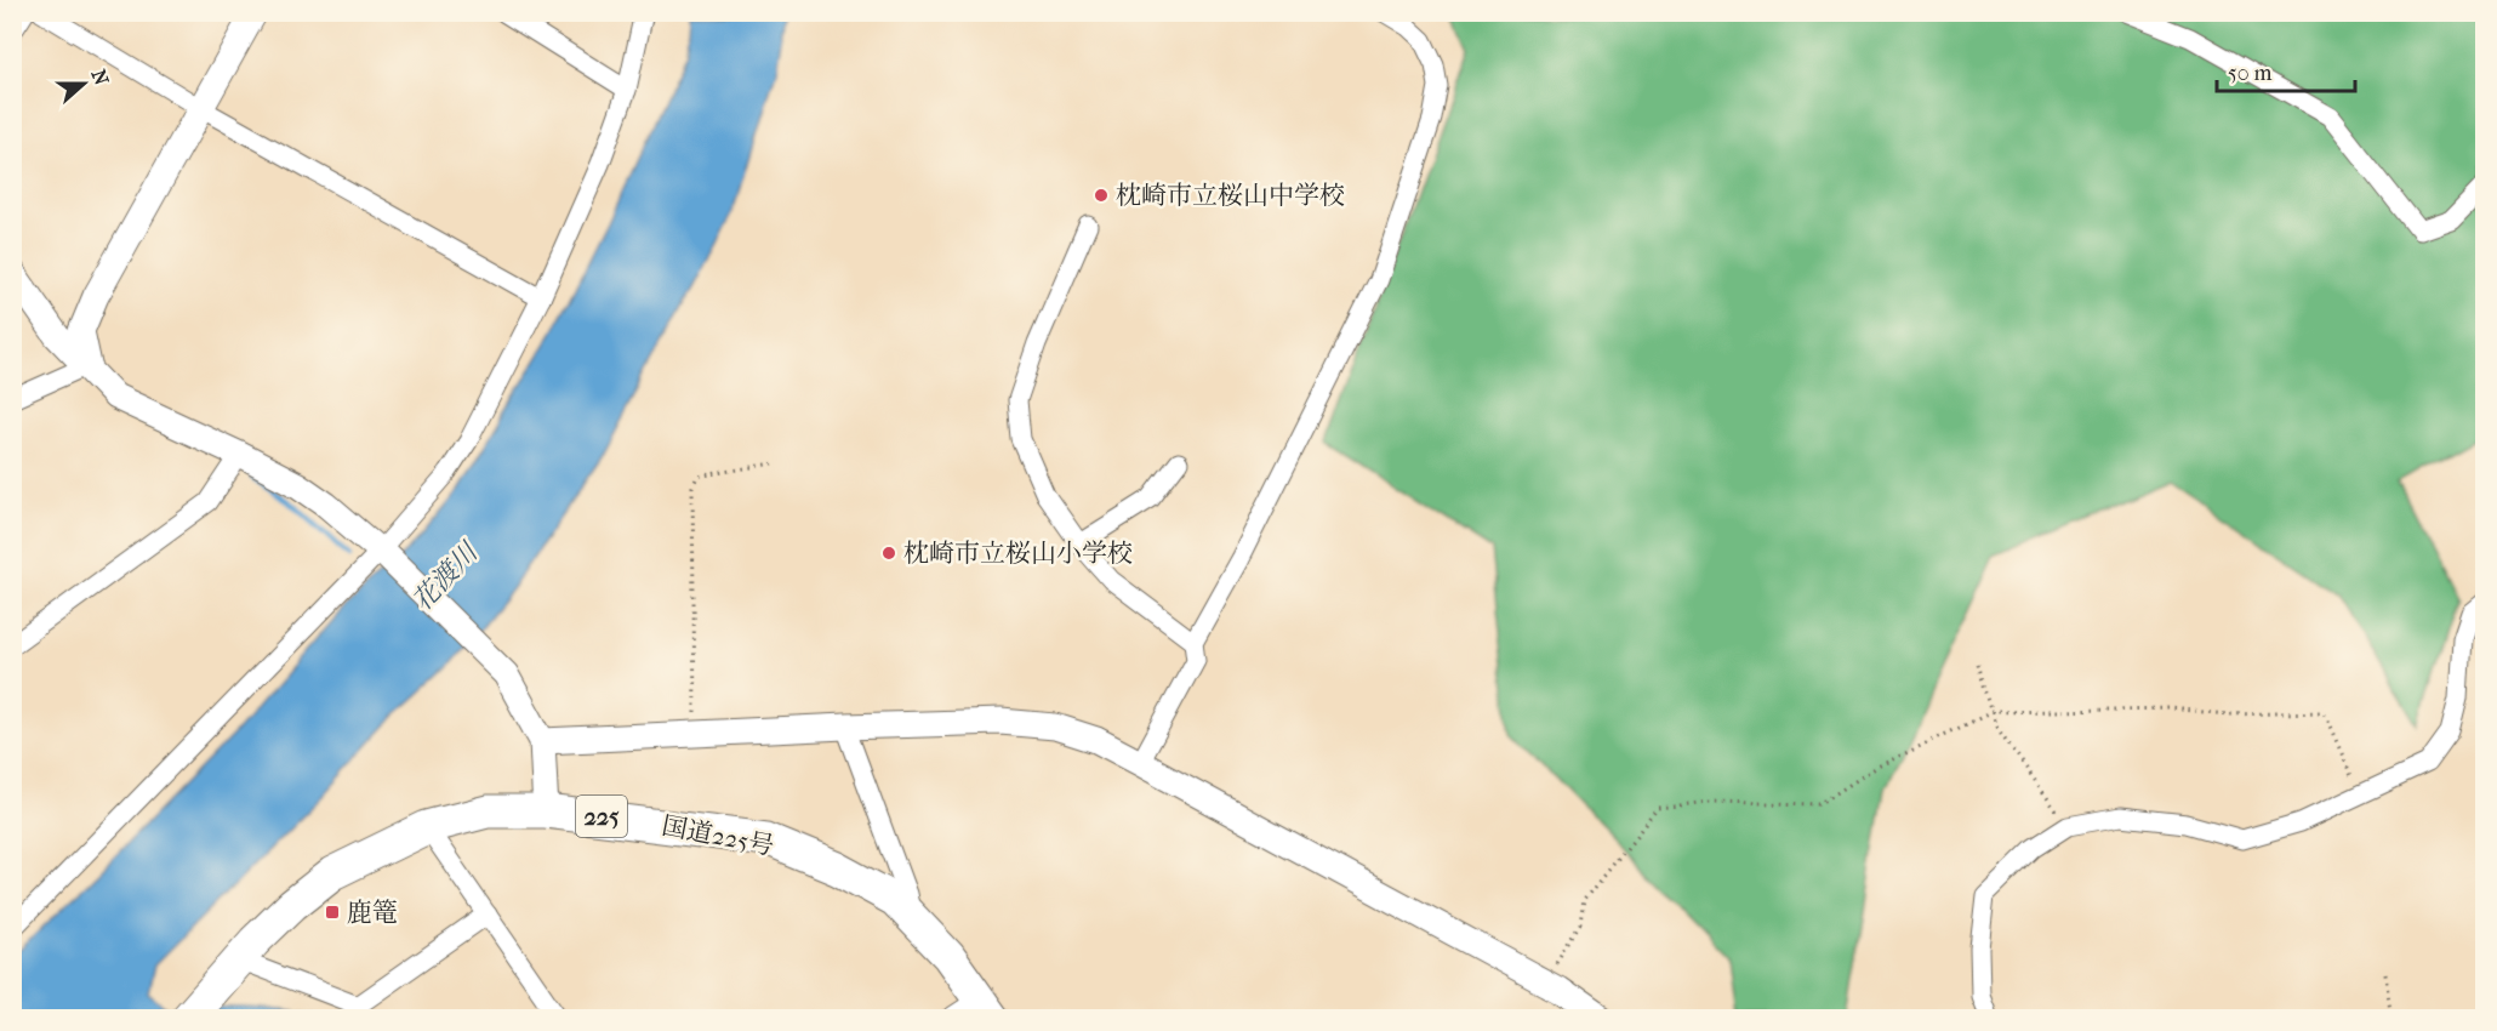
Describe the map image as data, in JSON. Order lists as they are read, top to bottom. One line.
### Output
{"streets":{"highway":["225","国道225号"]},"water":["花渡川"],"places":{"other":["枕崎市立桜山中学校","枕崎市立桜山小学校"],"transit":["鹿篭"]},"scale_bar":"50 m","north":"right"}
